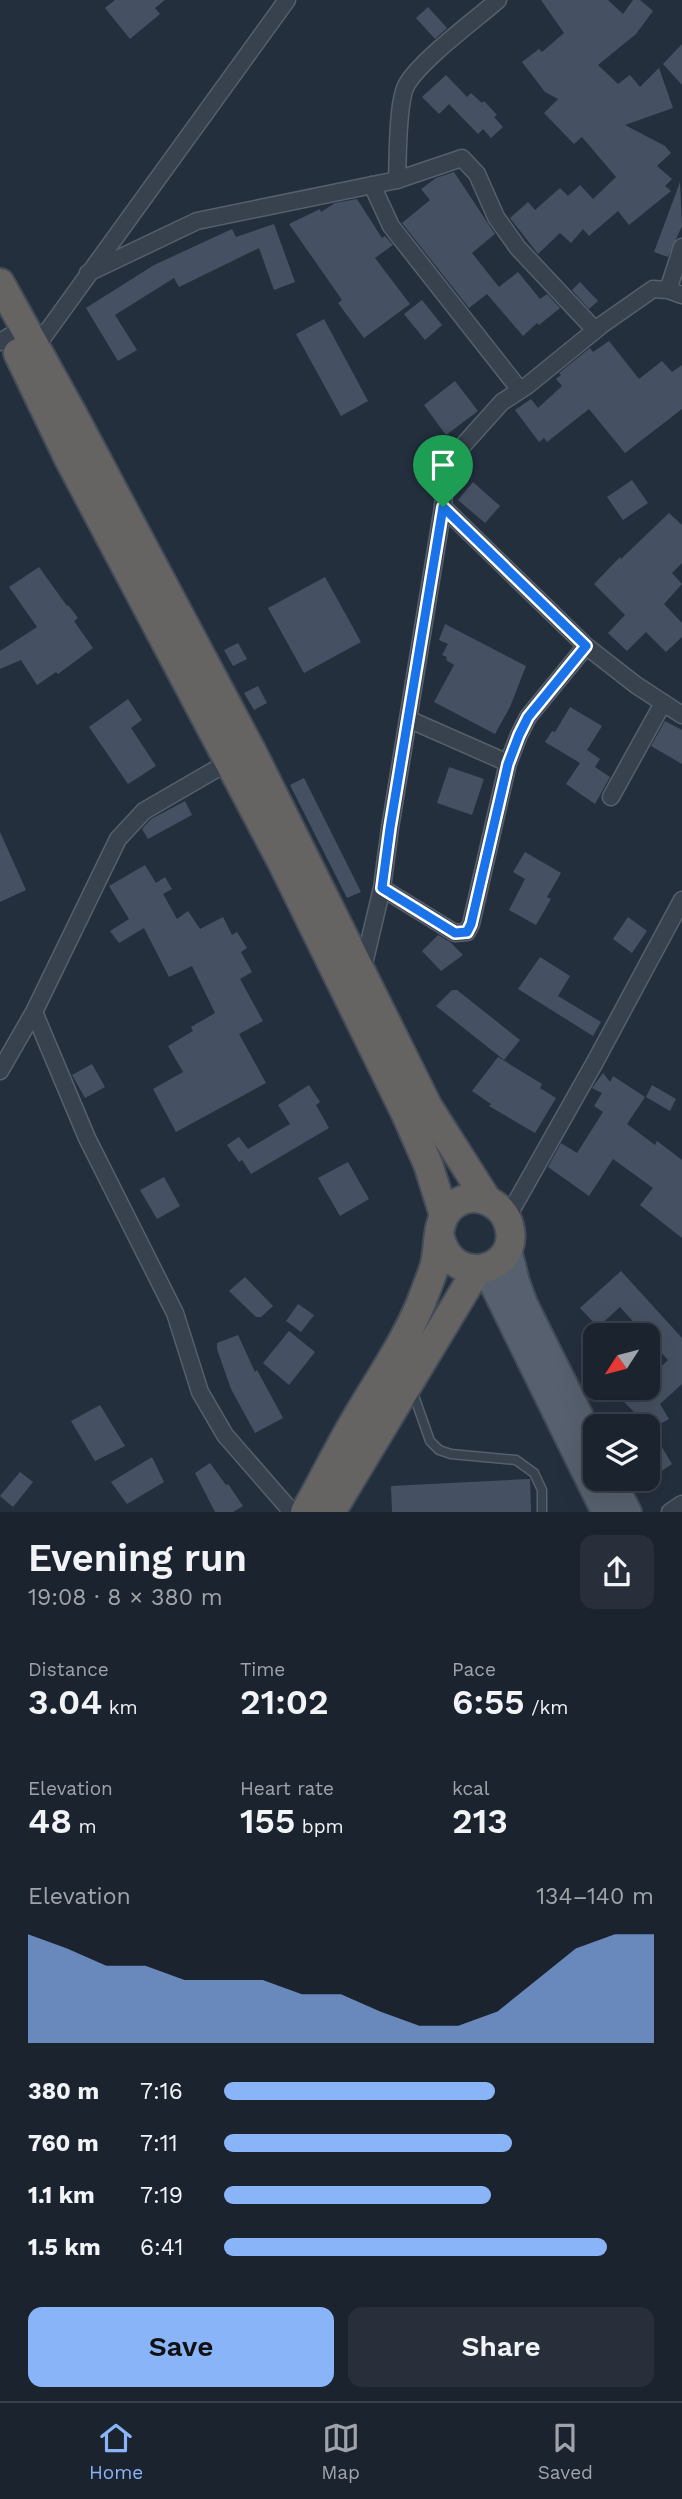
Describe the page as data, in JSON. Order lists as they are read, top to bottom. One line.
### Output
{"north":"bottom left","page":{"heading":["Evening run","19:08 · 8 × 380 m"],"stats":[["Distance","3.04 km"],["Time","21:02"],["Pace","6:55 /km"],["Elevation","48 m"],["Heart rate","155 bpm"],["kcal","213"]],"chart":["Elevation","134–140 m"],"list":[{"name":"380 m","note":"7:16"},{"name":"760 m","note":"7:11"},{"name":"1.1 km","note":"7:19"},{"name":"1.5 km","note":"6:41"}],"buttons":["Save","Share"],"tabs":["Home","Map","Saved"]}}
